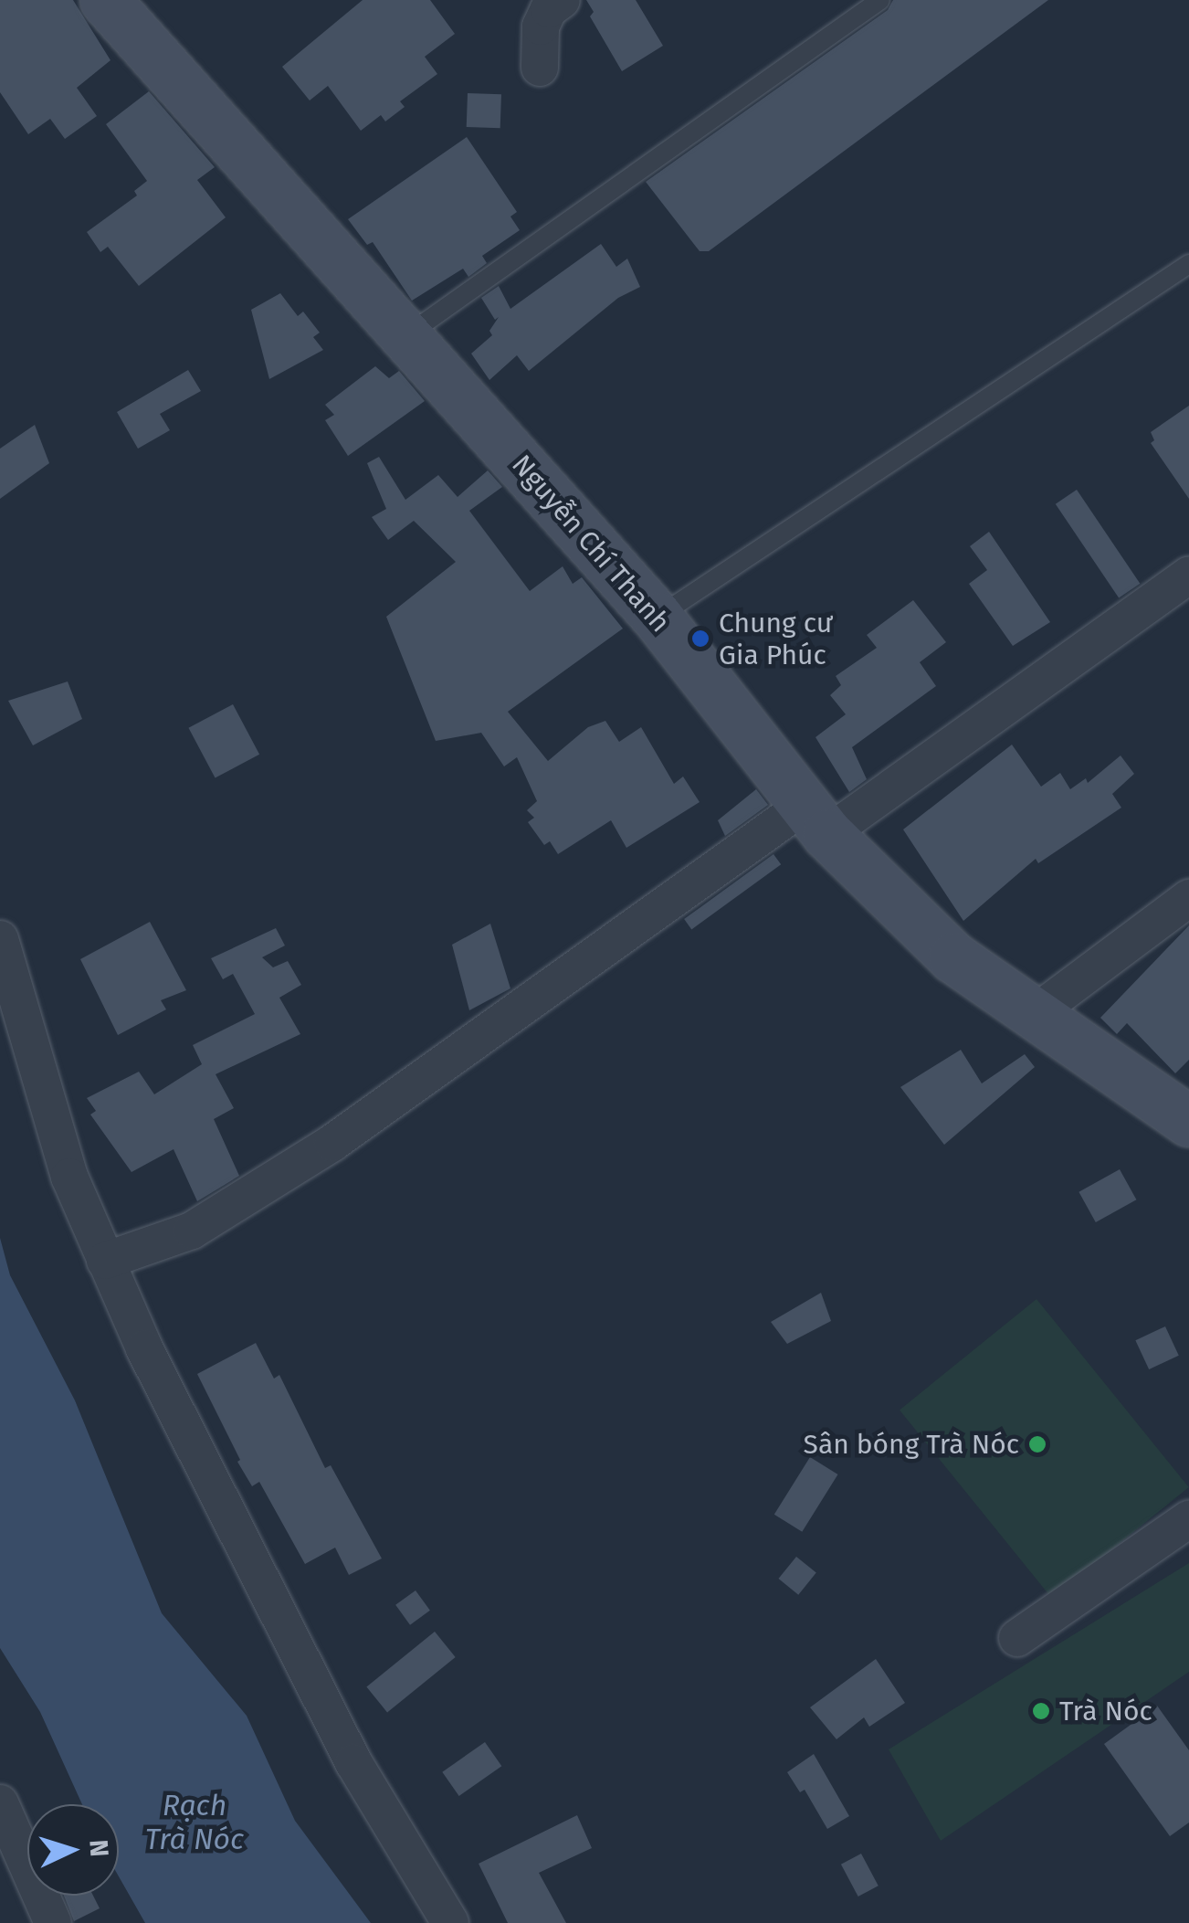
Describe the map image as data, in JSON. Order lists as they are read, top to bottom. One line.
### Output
{"streets":{"main road":["Nguyễn Chí Thanh"]},"water":["Rạch Trà Nóc"],"places":["Chung cư Gia Phúc","Sân bóng Trà Nóc","Trà Nóc"],"north":"right"}
